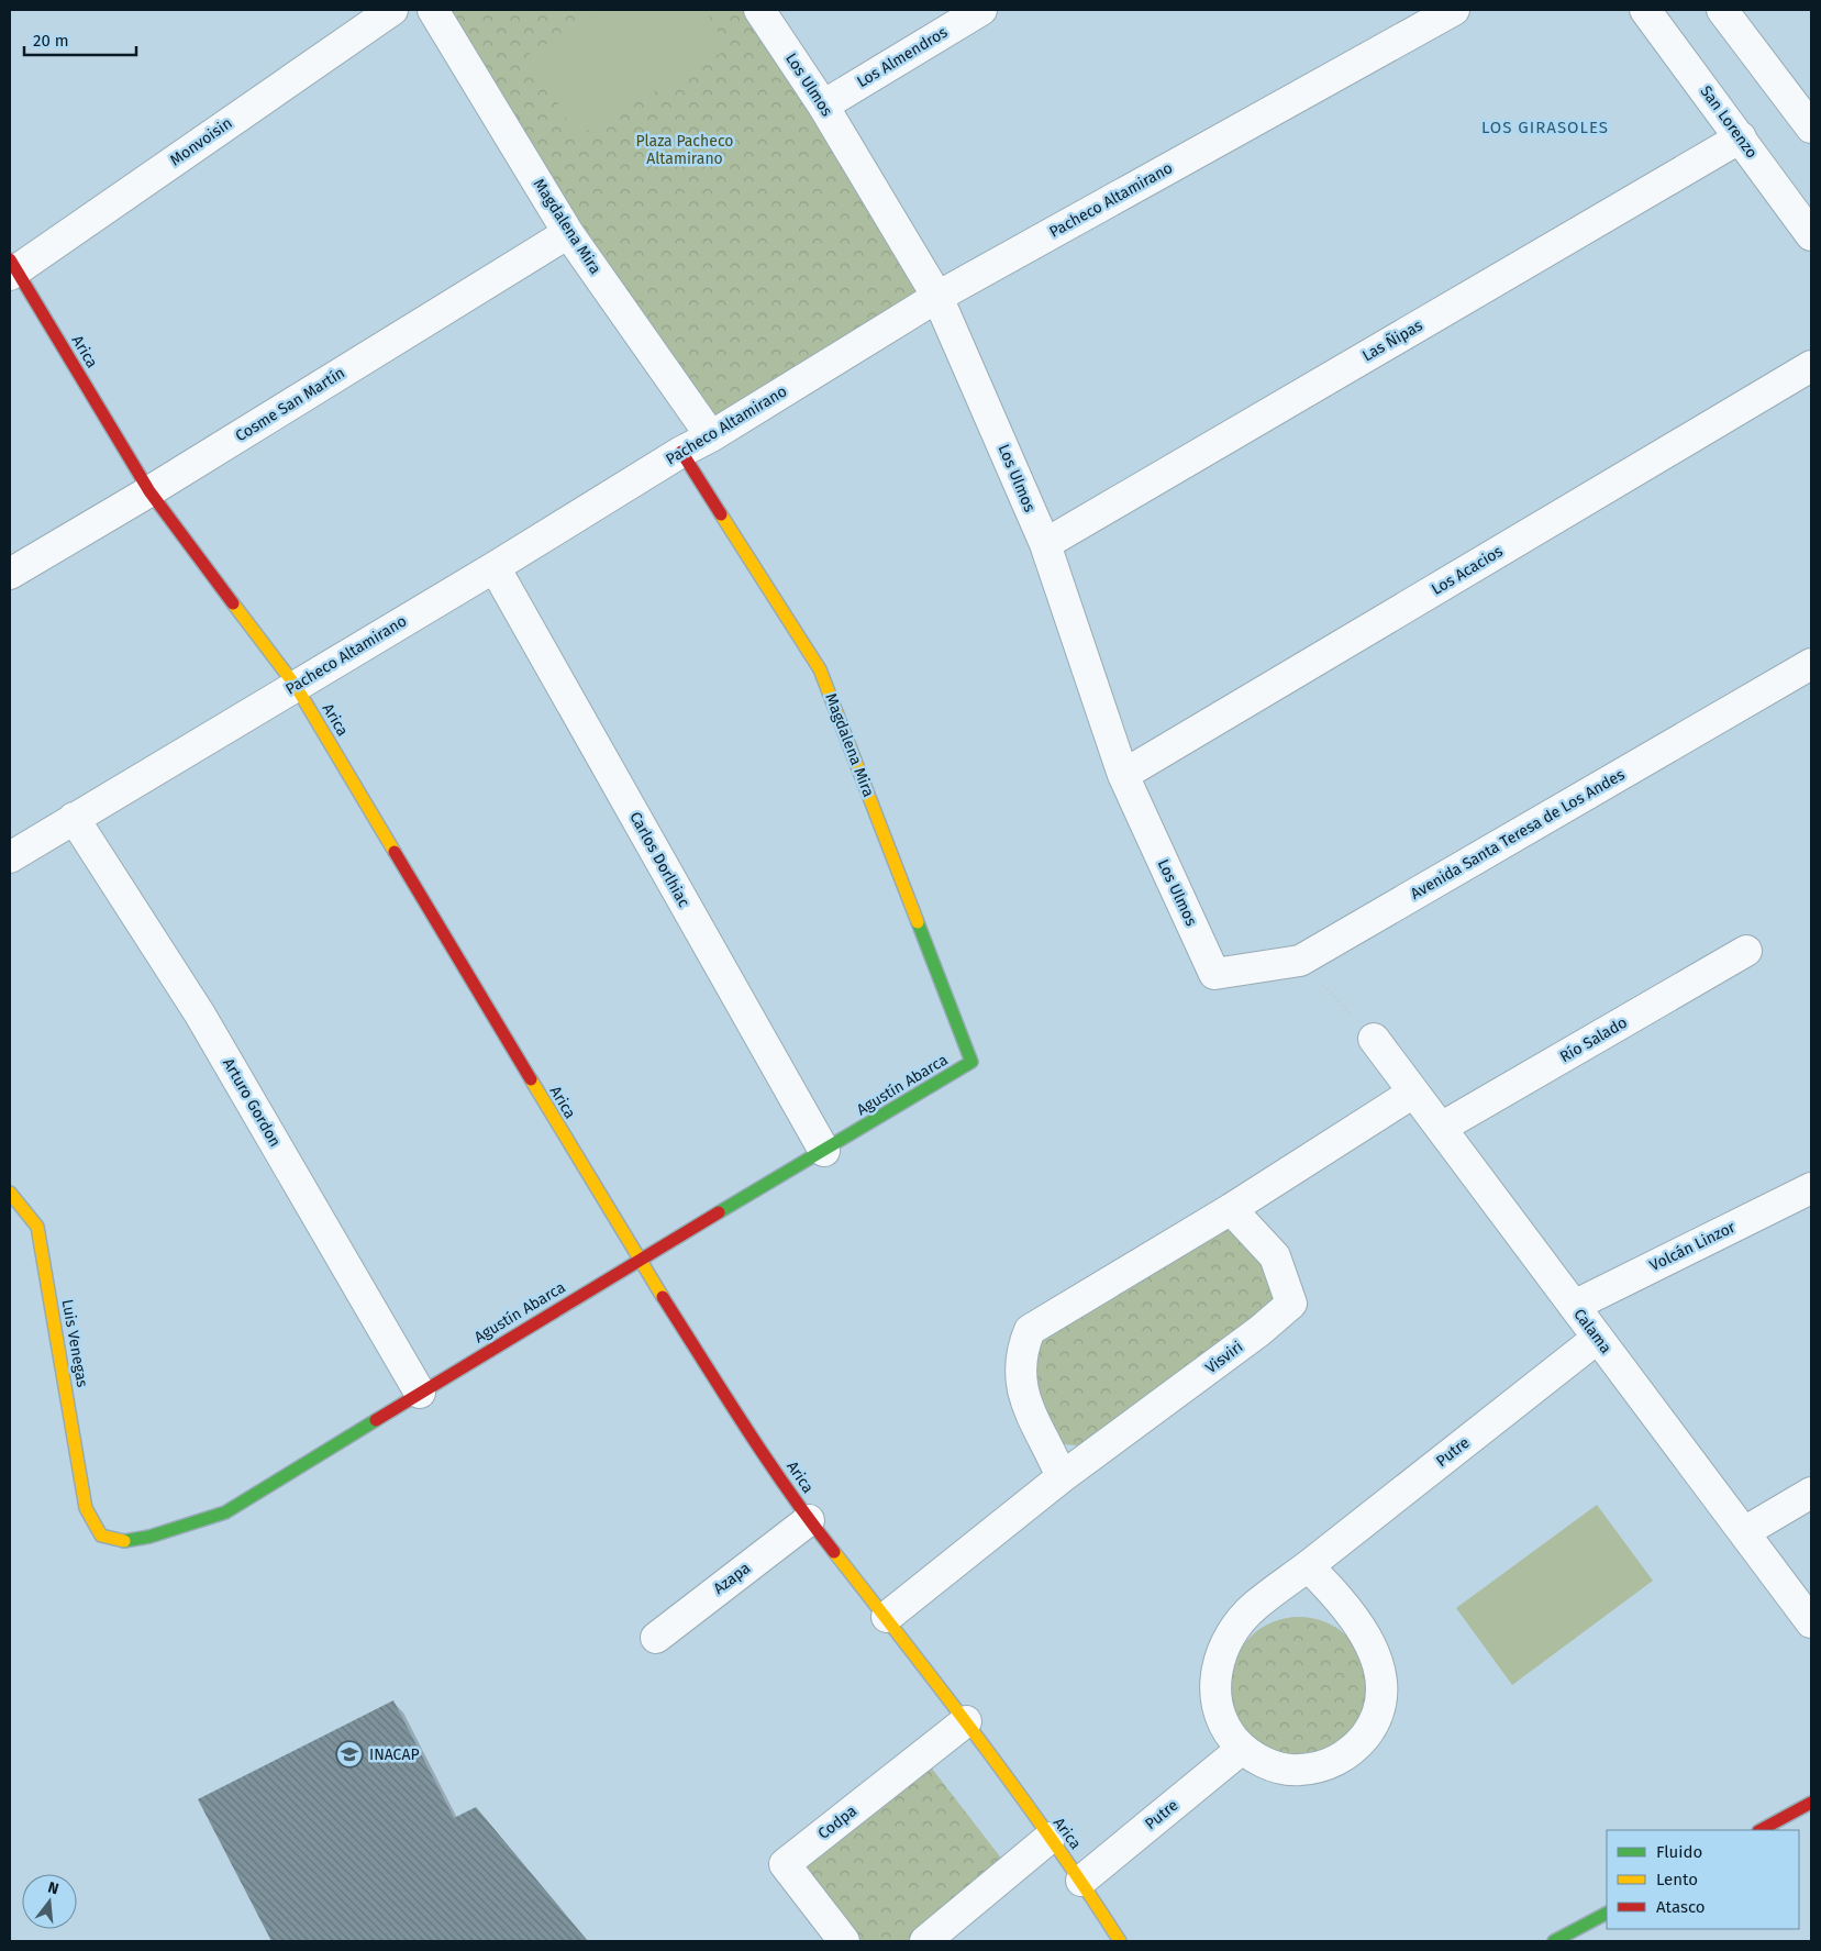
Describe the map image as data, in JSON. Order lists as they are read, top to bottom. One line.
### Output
{"streets":{"street":["Los Almendros","Los Ulmos","San Lorenzo","Monvoisin","Pacheco Altamirano","Magdalena Mira","Las Ñipas","Arica","Cosme San Martín","Los Acacios","Avenida Santa Teresa de Los Andes","Carlos Dorlhiac","Río Salado","Agustín Abarca","Arturo Gordon","Volcán Linzor","Calama","Luis Venegas","Visviri","Putre","Azapa","Codpa"]},"crossings":[["Los Almendros","Los Ulmos"],["Los Ulmos","Pacheco Altamirano"],["Los Ulmos","Las Ñipas"],["Los Ulmos","Los Acacios"],["Los Ulmos","Avenida Santa Teresa de Los Andes"],["San Lorenzo","Las Ñipas"],["Monvoisin","Arica"],["Pacheco Altamirano","Magdalena Mira"],["Pacheco Altamirano","Arica"],["Pacheco Altamirano","Carlos Dorlhiac"],["Pacheco Altamirano","Arturo Gordon"],["Magdalena Mira","Cosme San Martín"],["Magdalena Mira","Agustín Abarca"],["Arica","Cosme San Martín"],["Arica","Agustín Abarca"],["Arica","Visviri"],["Arica","Putre"],["Arica","Azapa"],["Arica","Codpa"],["Carlos Dorlhiac","Agustín Abarca"],["Río Salado","Calama"],["Agustín Abarca","Arturo Gordon"],["Agustín Abarca","Luis Venegas"],["Volcán Linzor","Calama"],["Calama","Putre"]],"districts":["LOS GIRASOLES"],"parks":["Plaza Pacheco Altamirano"],"places":{"school or university":["INACAP"]},"legend":["Fluido","Lento","Atasco"],"scale_bar":"20 m","north":"top"}
